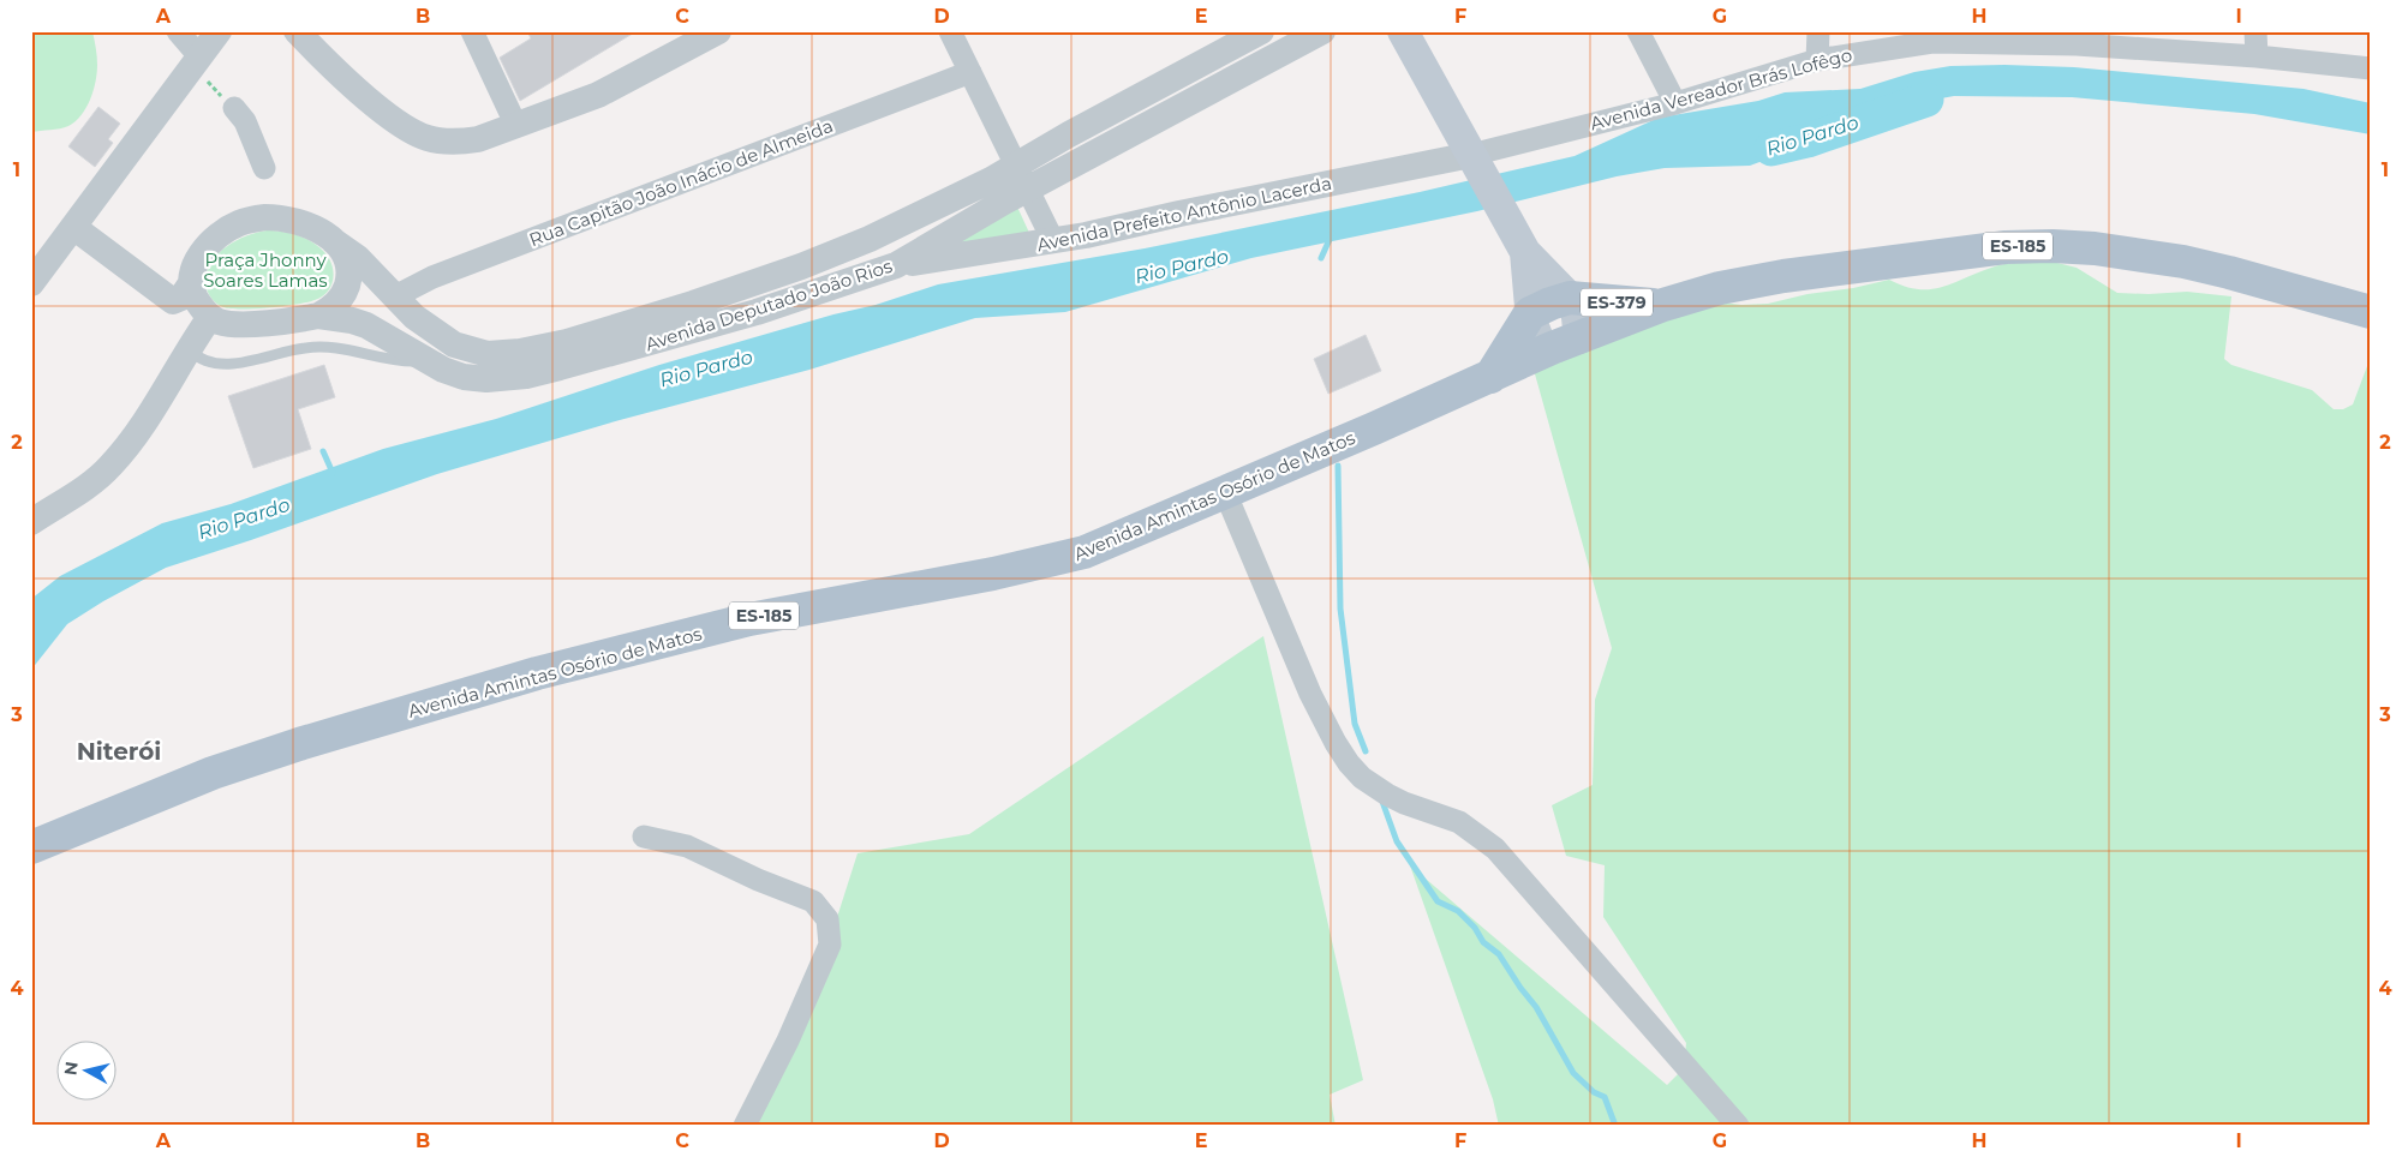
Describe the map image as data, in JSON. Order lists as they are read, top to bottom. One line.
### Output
{"streets":{"main road":["ES-185","ES-379","Avenida Amintas Osório de Matos"],"street":["Avenida Vereador Brás Lofêgo","Rua Capitão João Inácio de Almeida","Avenida Prefeito Antônio Lacerda","Avenida Deputado João Rios"]},"crossings":[["Avenida Vereador Brás Lofêgo","Avenida Prefeito Antônio Lacerda"],["Avenida Vereador Brás Lofêgo","ES-379"],["Rua Capitão João Inácio de Almeida","Avenida Deputado João Rios"],["Avenida Prefeito Antônio Lacerda","ES-379"],["Avenida Prefeito Antônio Lacerda","Avenida Deputado João Rios"],["ES-185","ES-379"],["ES-185","Avenida Amintas Osório de Matos"]],"districts":["Niterói"],"water":["Rio Pardo"],"parks":["Praça Jhonny Soares Lamas"],"north":"left","grid":{"columns":["A","B","C","D","E","F","G","H","I"],"rows":["1","2","3","4"]}}
